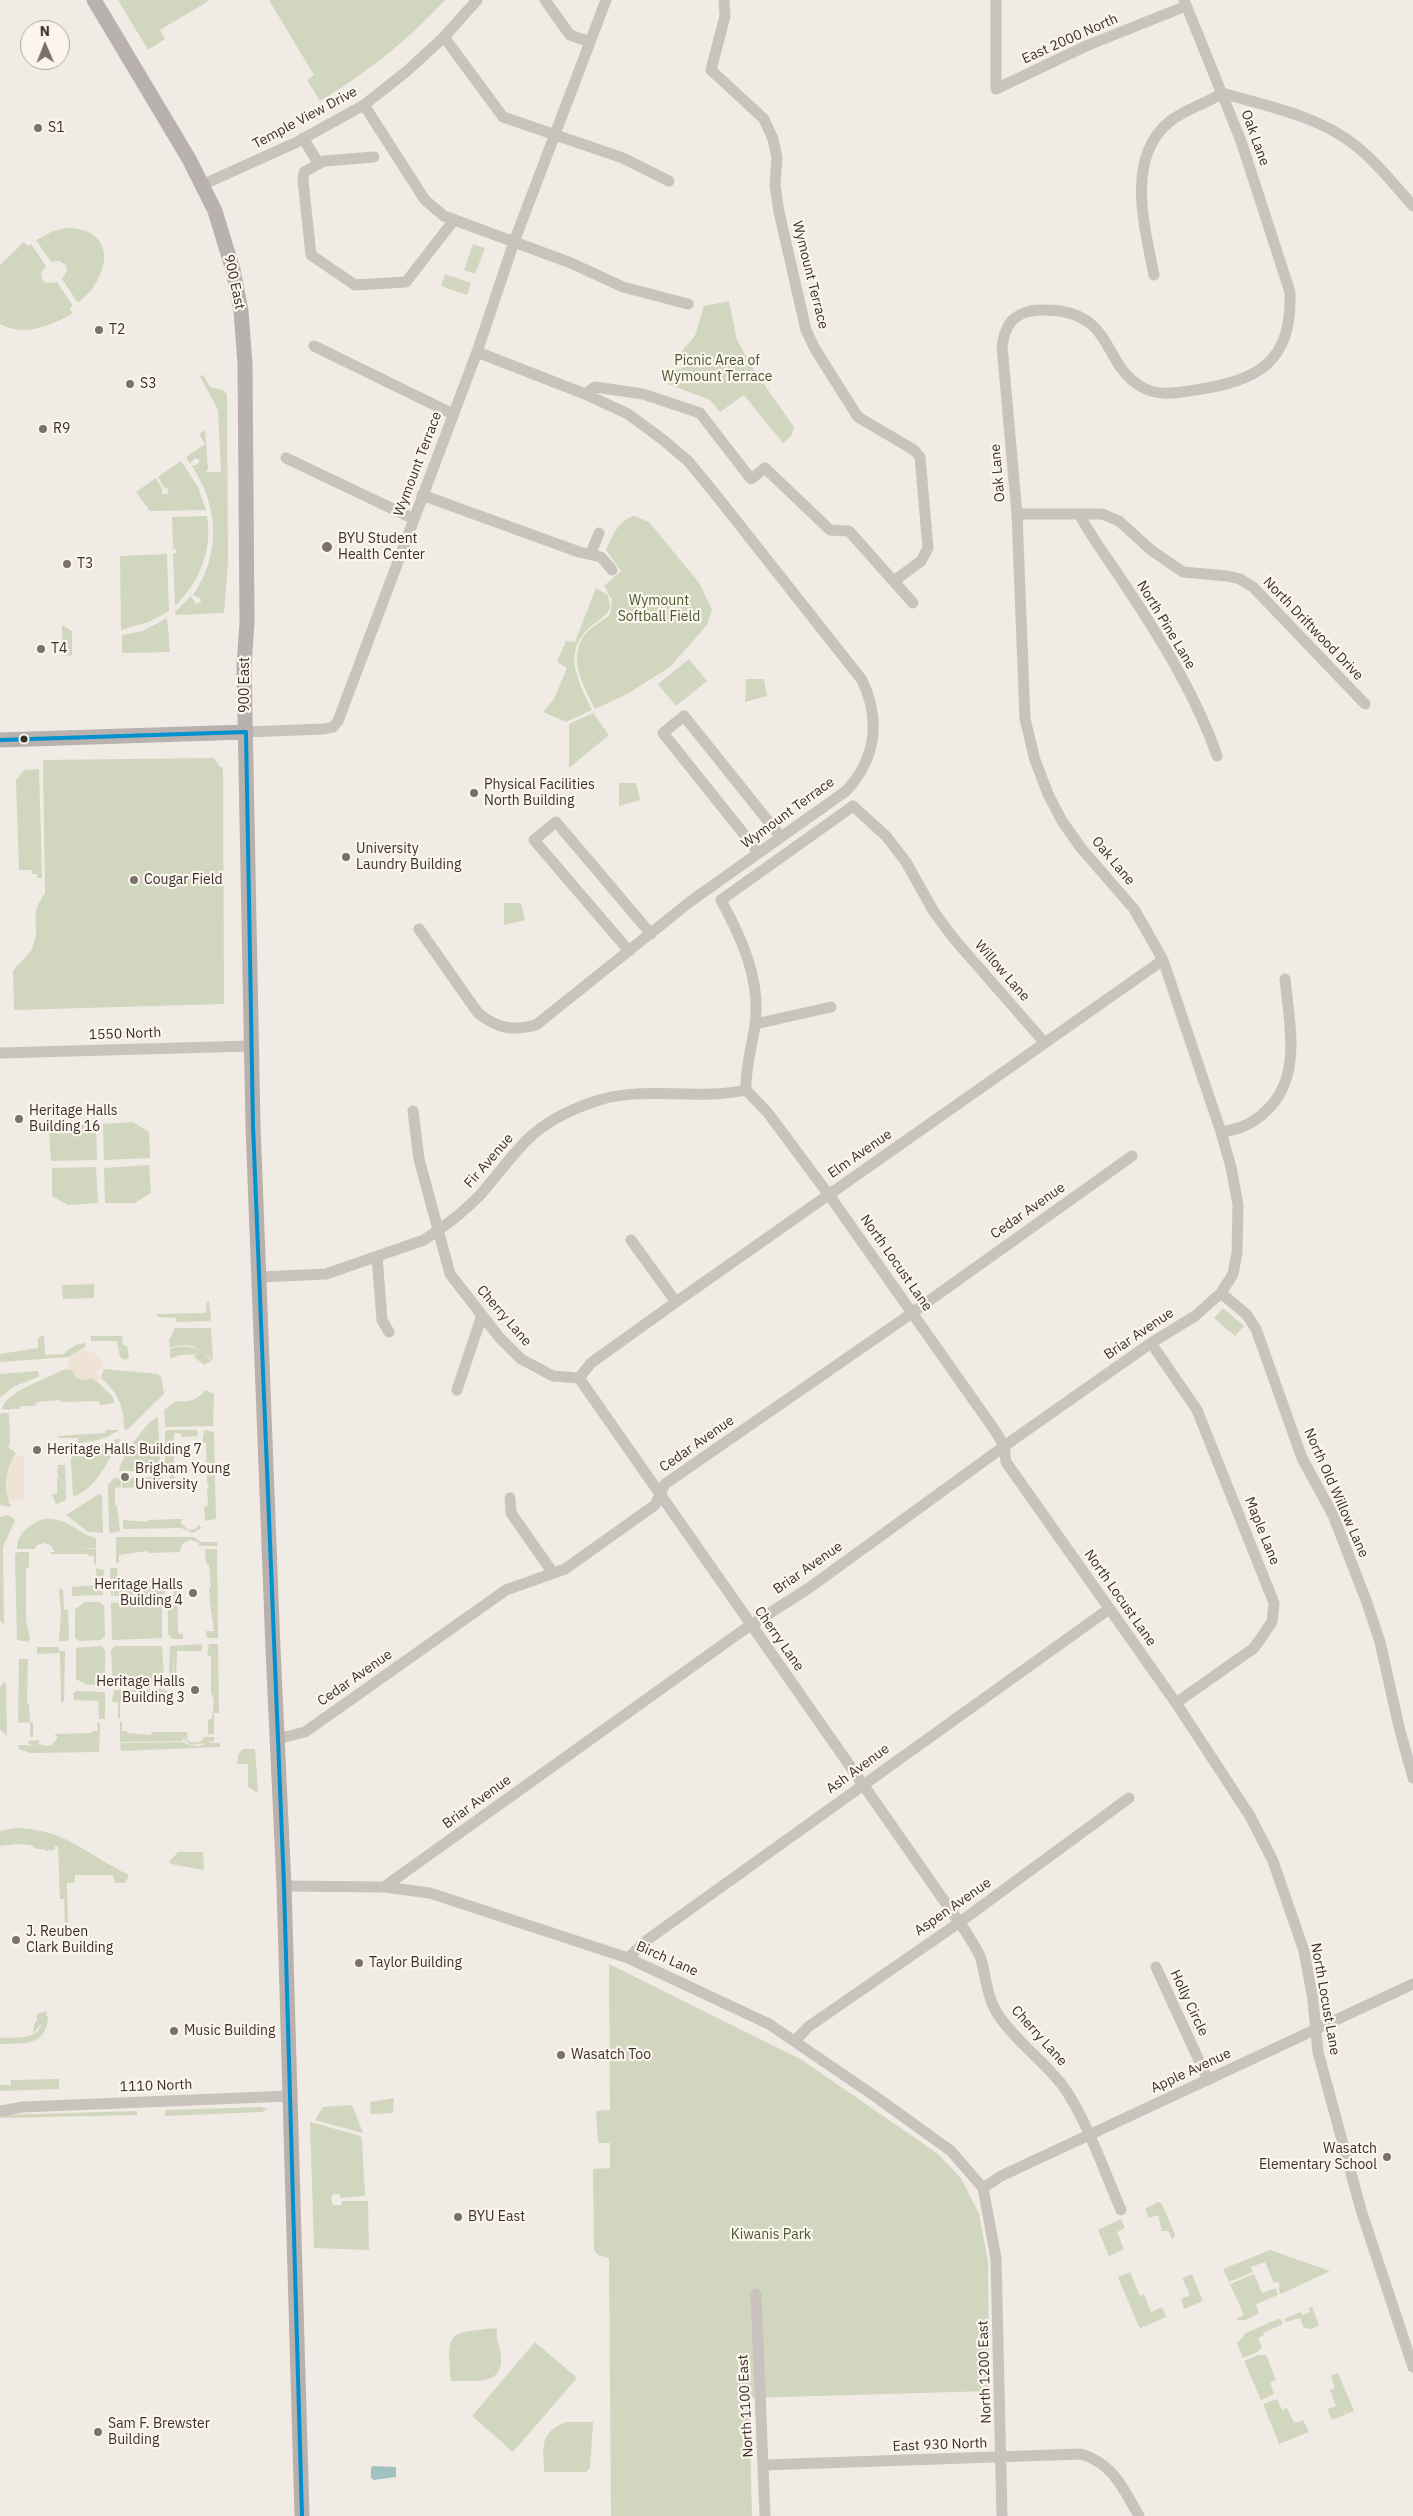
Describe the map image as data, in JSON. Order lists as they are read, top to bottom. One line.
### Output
{"streets":{"main road":["900 East"],"street":["East 2000 North","Temple View Drive","Oak Lane","Wymount Terrace","North Pine Lane","North Driftwood Drive","Willow Lane","1550 North","Elm Avenue","Fir Avenue","Cedar Avenue","North Locust Lane","Cherry Lane","Briar Avenue","North Old Willow Lane","Maple Lane","Ash Avenue","Aspen Avenue","Birch Lane","Holly Circle","Apple Avenue","1110 North","North 1200 East","North 1100 East","East 930 North"]},"crossings":[["East 2000 North","Oak Lane"],["Temple View Drive","900 East"],["Oak Lane","North Driftwood Drive"],["Oak Lane","Elm Avenue"],["Oak Lane","Briar Avenue"],["Wymount Terrace","900 East"],["900 East","1550 North"],["900 East","Fir Avenue"],["900 East","Cedar Avenue"],["900 East","Birch Lane"],["900 East","1110 North"],["North Pine Lane","North Driftwood Drive"],["Willow Lane","Elm Avenue"],["Elm Avenue","North Locust Lane"],["Elm Avenue","Cherry Lane"],["Fir Avenue","North Locust Lane"],["Fir Avenue","Cherry Lane"],["Cedar Avenue","North Locust Lane"],["Cedar Avenue","Cherry Lane"],["North Locust Lane","Briar Avenue"],["North Locust Lane","Maple Lane"],["North Locust Lane","Ash Avenue"],["North Locust Lane","Apple Avenue"],["Cherry Lane","Briar Avenue"],["Cherry Lane","Ash Avenue"],["Cherry Lane","Aspen Avenue"],["Cherry Lane","Apple Avenue"],["Briar Avenue","North Old Willow Lane"],["Briar Avenue","Maple Lane"],["Briar Avenue","Birch Lane"],["Ash Avenue","Birch Lane"],["Aspen Avenue","Birch Lane"],["Birch Lane","Apple Avenue"],["Birch Lane","North 1200 East"],["Holly Circle","Apple Avenue"],["Apple Avenue","North 1200 East"],["North 1200 East","East 930 North"],["North 1100 East","East 930 North"]],"parks":["Picnic Area of Wymount Terrace","Wymount Softball Field","Kiwanis Park"],"places":["S1","T2","S3","R9","BYU Student Health Center","T3","T4","Physical Facilities North Building","University Laundry Building","Cougar Field","Heritage Halls Building 16","Heritage Halls Building 7","Brigham Young University","Heritage Halls Building 4","Heritage Halls Building 3","J. Reuben Clark Building","Taylor Building","Music Building","Wasatch Too","Wasatch Elementary School","BYU East","Sam F. Brewster Building"],"north":"top"}
